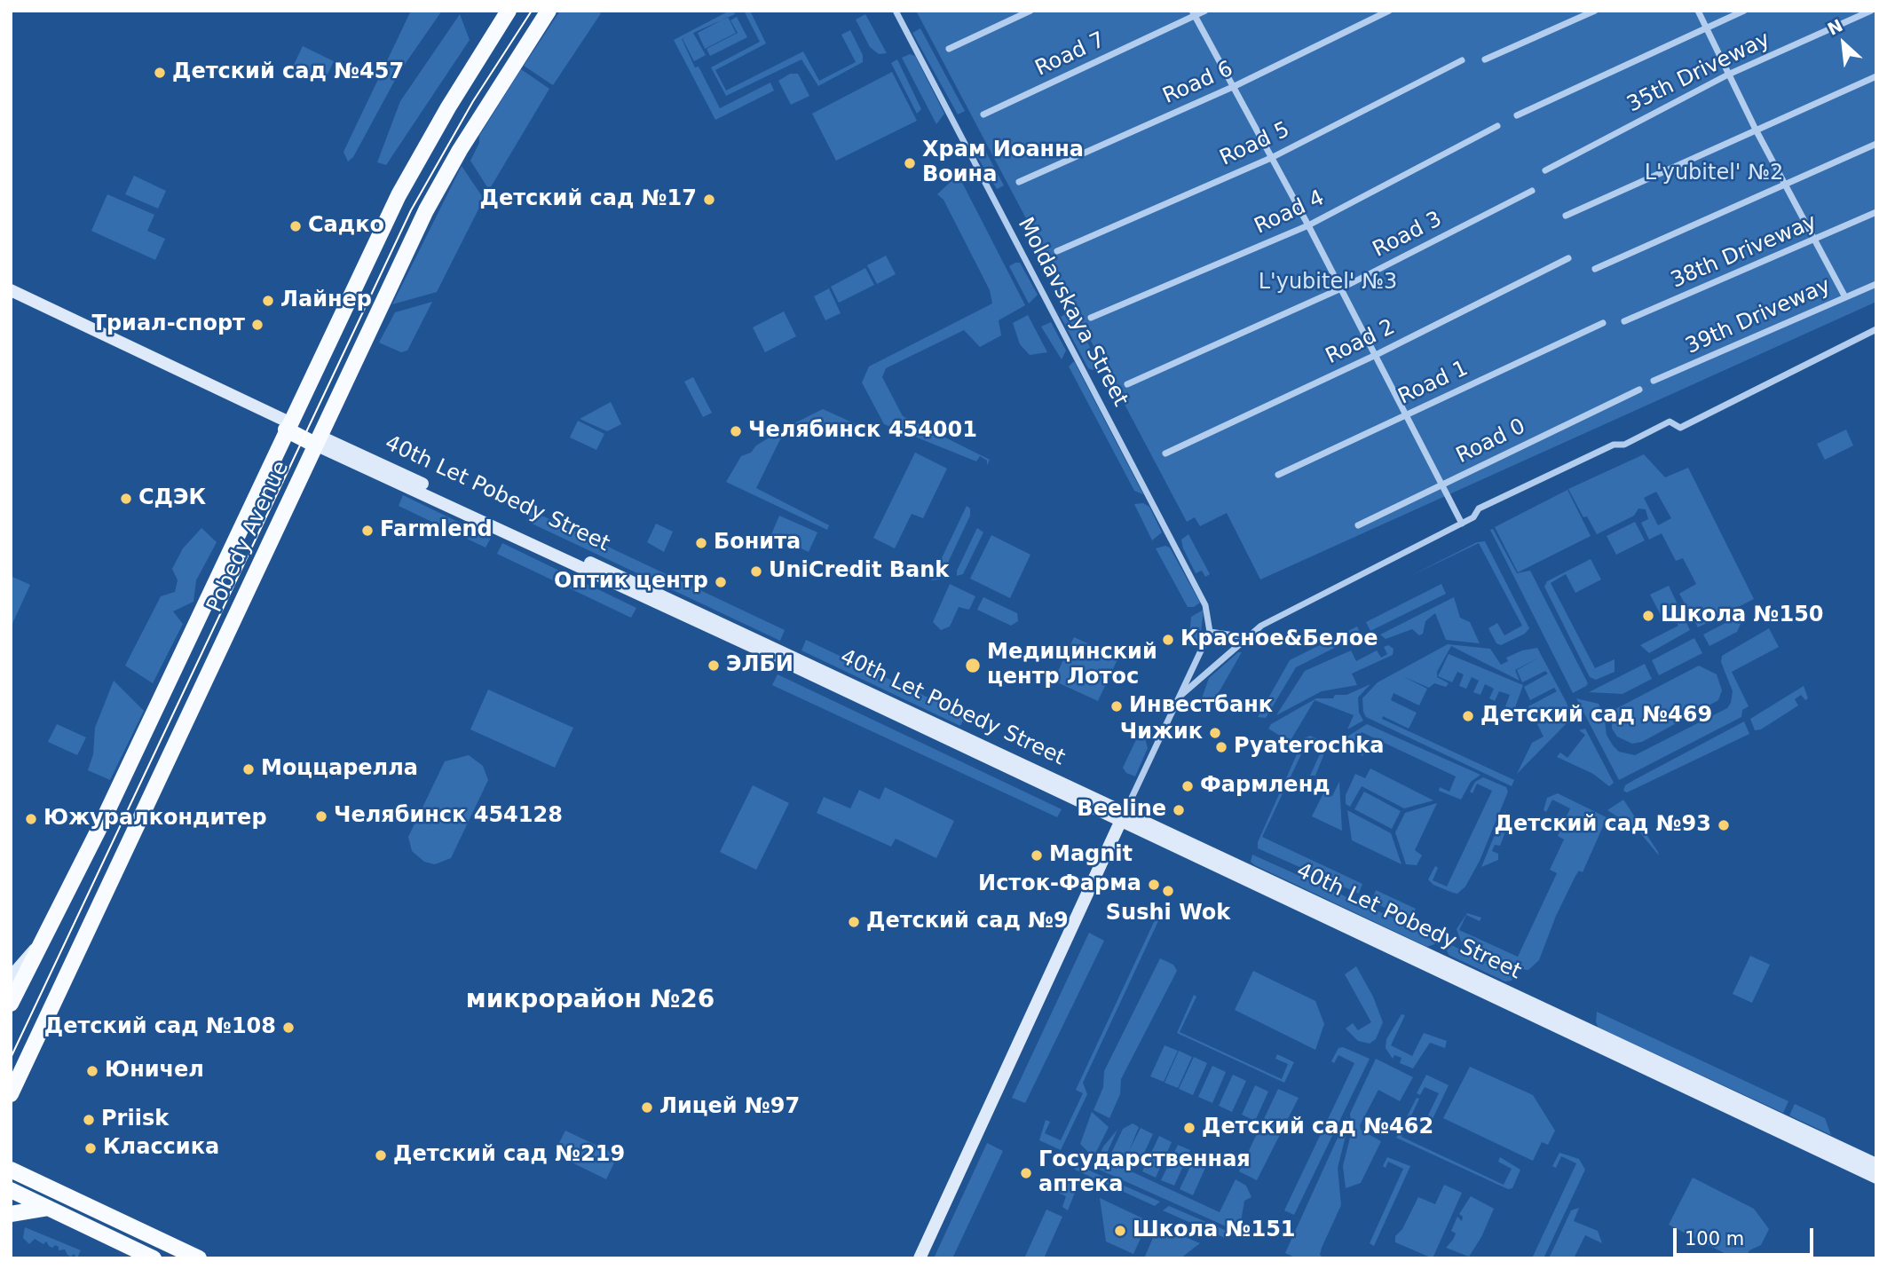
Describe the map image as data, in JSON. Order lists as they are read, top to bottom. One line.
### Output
{"streets":{"main road":["40th Let Pobedy Street","Pobedy Avenue"],"street":["Road 7","35th Driveway","Road 6","Road 5","Road 4","Road 3","38th Driveway","Moldavskaya Street","39th Driveway","Road 2","Road 1","Road 0"]},"crossings":[["40th Let Pobedy Street","Pobedy Avenue"]],"districts":["микрорайон №26"],"parks":["L'yubitel' №2","L'yubitel' №3"],"places":["Детский сад №457","Храм Иоанна Воина","Детский сад №17","Садко","Лайнер","Tриал-спорт","Челябинск 454001","СДЭК","Farmlend","Бонита","UniCredit Bank","Оптик центр","Школа №150","Красное&Белое","ЭЛБИ","Медицинский центр Лотос","Инвестбанк","Детский сад №469","Чижик","Pyaterochka","Моццарелла","Фармленд","Beeline","Челябинск 454128","Южуралкондитер","Детский сад №93","Magnit","Исток-Фарма","Sushi Wok","Детский сад №9","Детский сад №108","Юничел","Лицей №97","Priisk","Детский сад №462","Классика","Детский сад №219","Государственная аптека","Школа №151"],"scale_bar":"100 m","north":"top left"}
